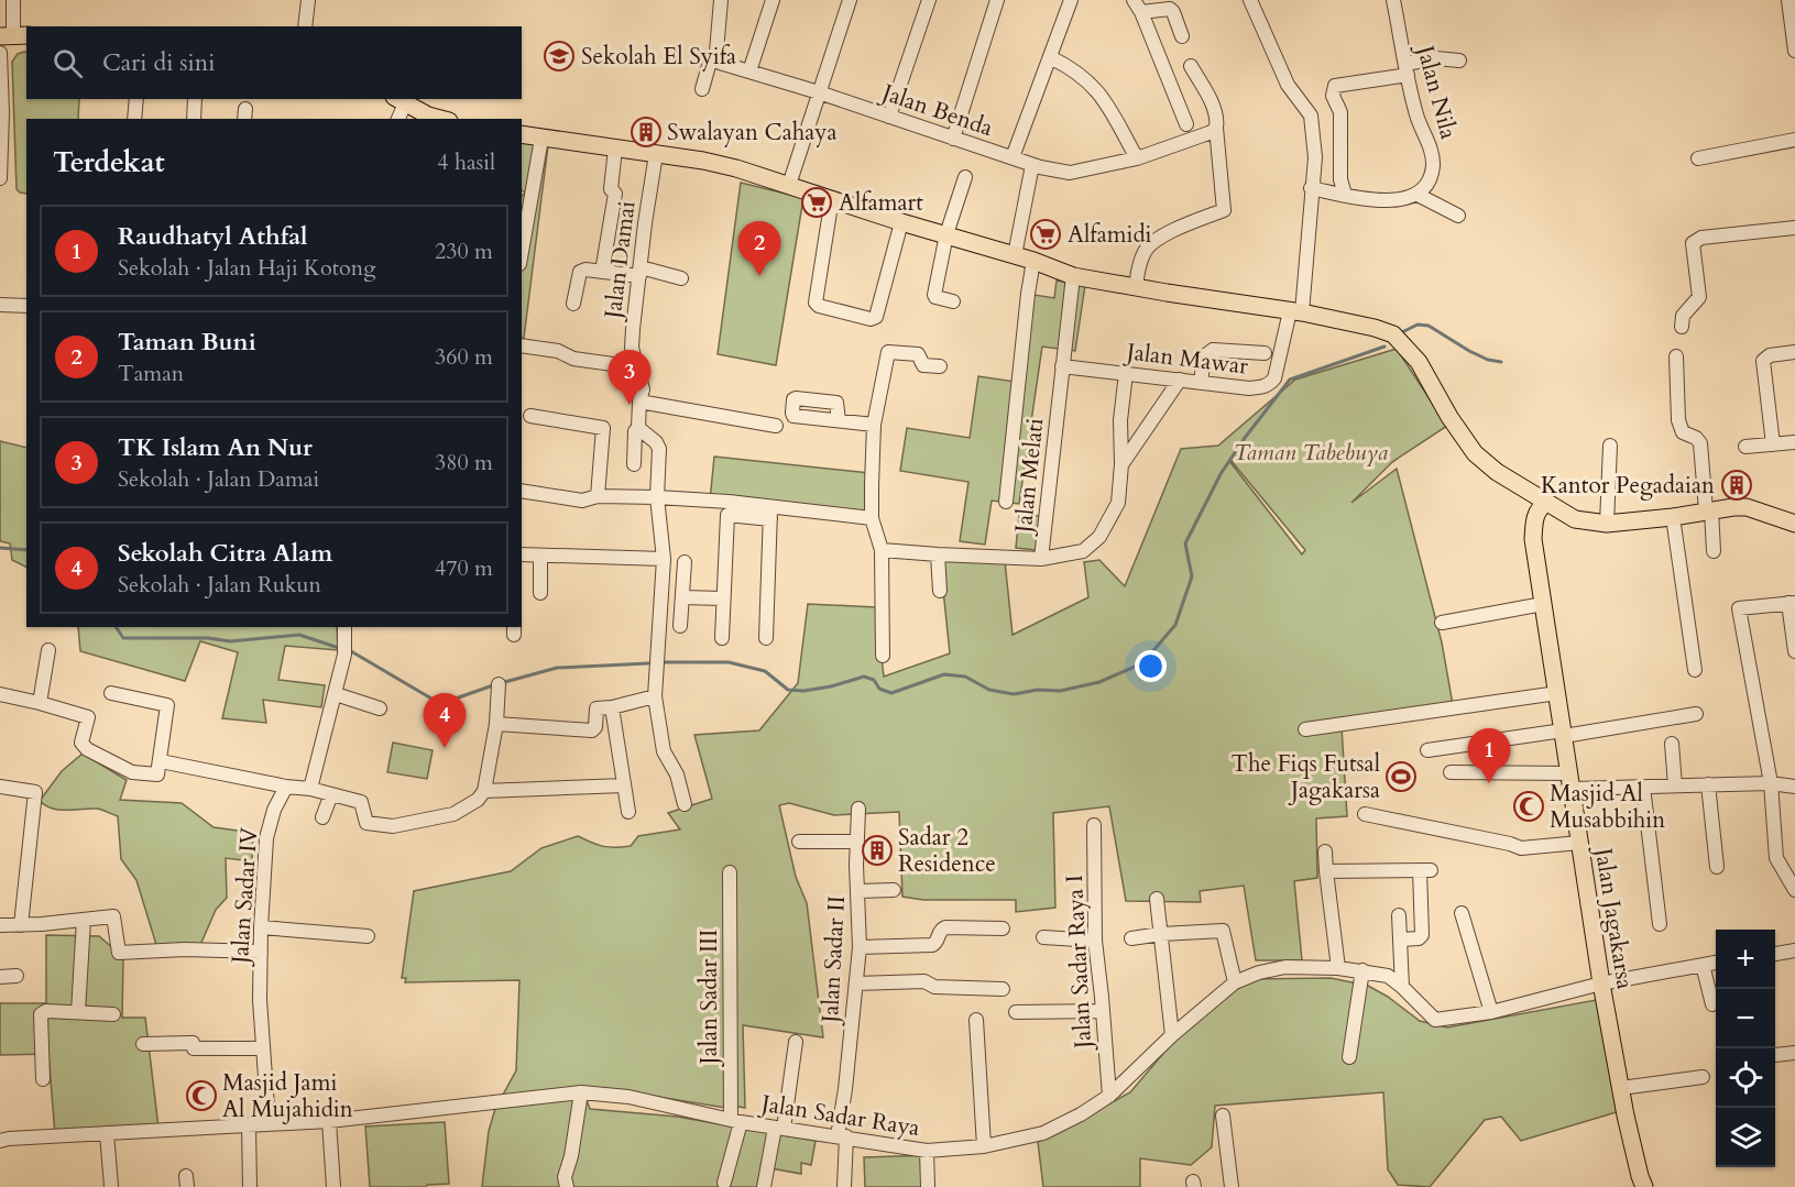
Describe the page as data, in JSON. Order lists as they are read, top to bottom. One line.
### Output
{"streets":{"main road":["Jalan Jagakarsa"],"street":["Jalan Nila","Jalan Benda","Jalan Damai","Jalan Mawar","Jalan Melati","Jalan Sadar IV","Jalan Sadar II","Jalan Sadar Raya I","Jalan Sadar III","Jalan Sadar Raya"]},"crossings":[["Jalan Mawar","Jalan Melati"],["Jalan Sadar IV","Jalan Sadar Raya"],["Jalan Jagakarsa","Jalan Sadar Raya"],["Jalan Sadar II","Jalan Sadar Raya"],["Jalan Sadar Raya I","Jalan Sadar Raya"],["Jalan Sadar III","Jalan Sadar Raya"]],"parks":["Taman Tabebuya"],"places":{"school or university":["Sekolah El Syifa"],"building":["Swalayan Cahaya","Kantor Pegadaian","Sadar 2 Residence"],"supermarket":["Alfamart","Alfamidi"],"sports":["The Fiqs Futsal Jagakarsa"],"mosque":["Masjid Al Musabbihin","Masjid Jami Al Mujahidin"]},"page":{"search":"Cari di sini","heading":["Terdekat","4 hasil"],"list":[{"mark":"1","name":"Raudhatyl Athfal","note":"Sekolah · Jalan Haji Kotong","value":"230 m"},{"mark":"2","name":"Taman Buni","note":"Taman","value":"360 m"},{"mark":"3","name":"TK Islam An Nur","note":"Sekolah · Jalan Damai","value":"380 m"},{"mark":"4","name":"Sekolah Citra Alam","note":"Sekolah · Jalan Rukun","value":"470 m"}],"pins":["2","3","4","1"],"map_buttons":["+","−"]}}
